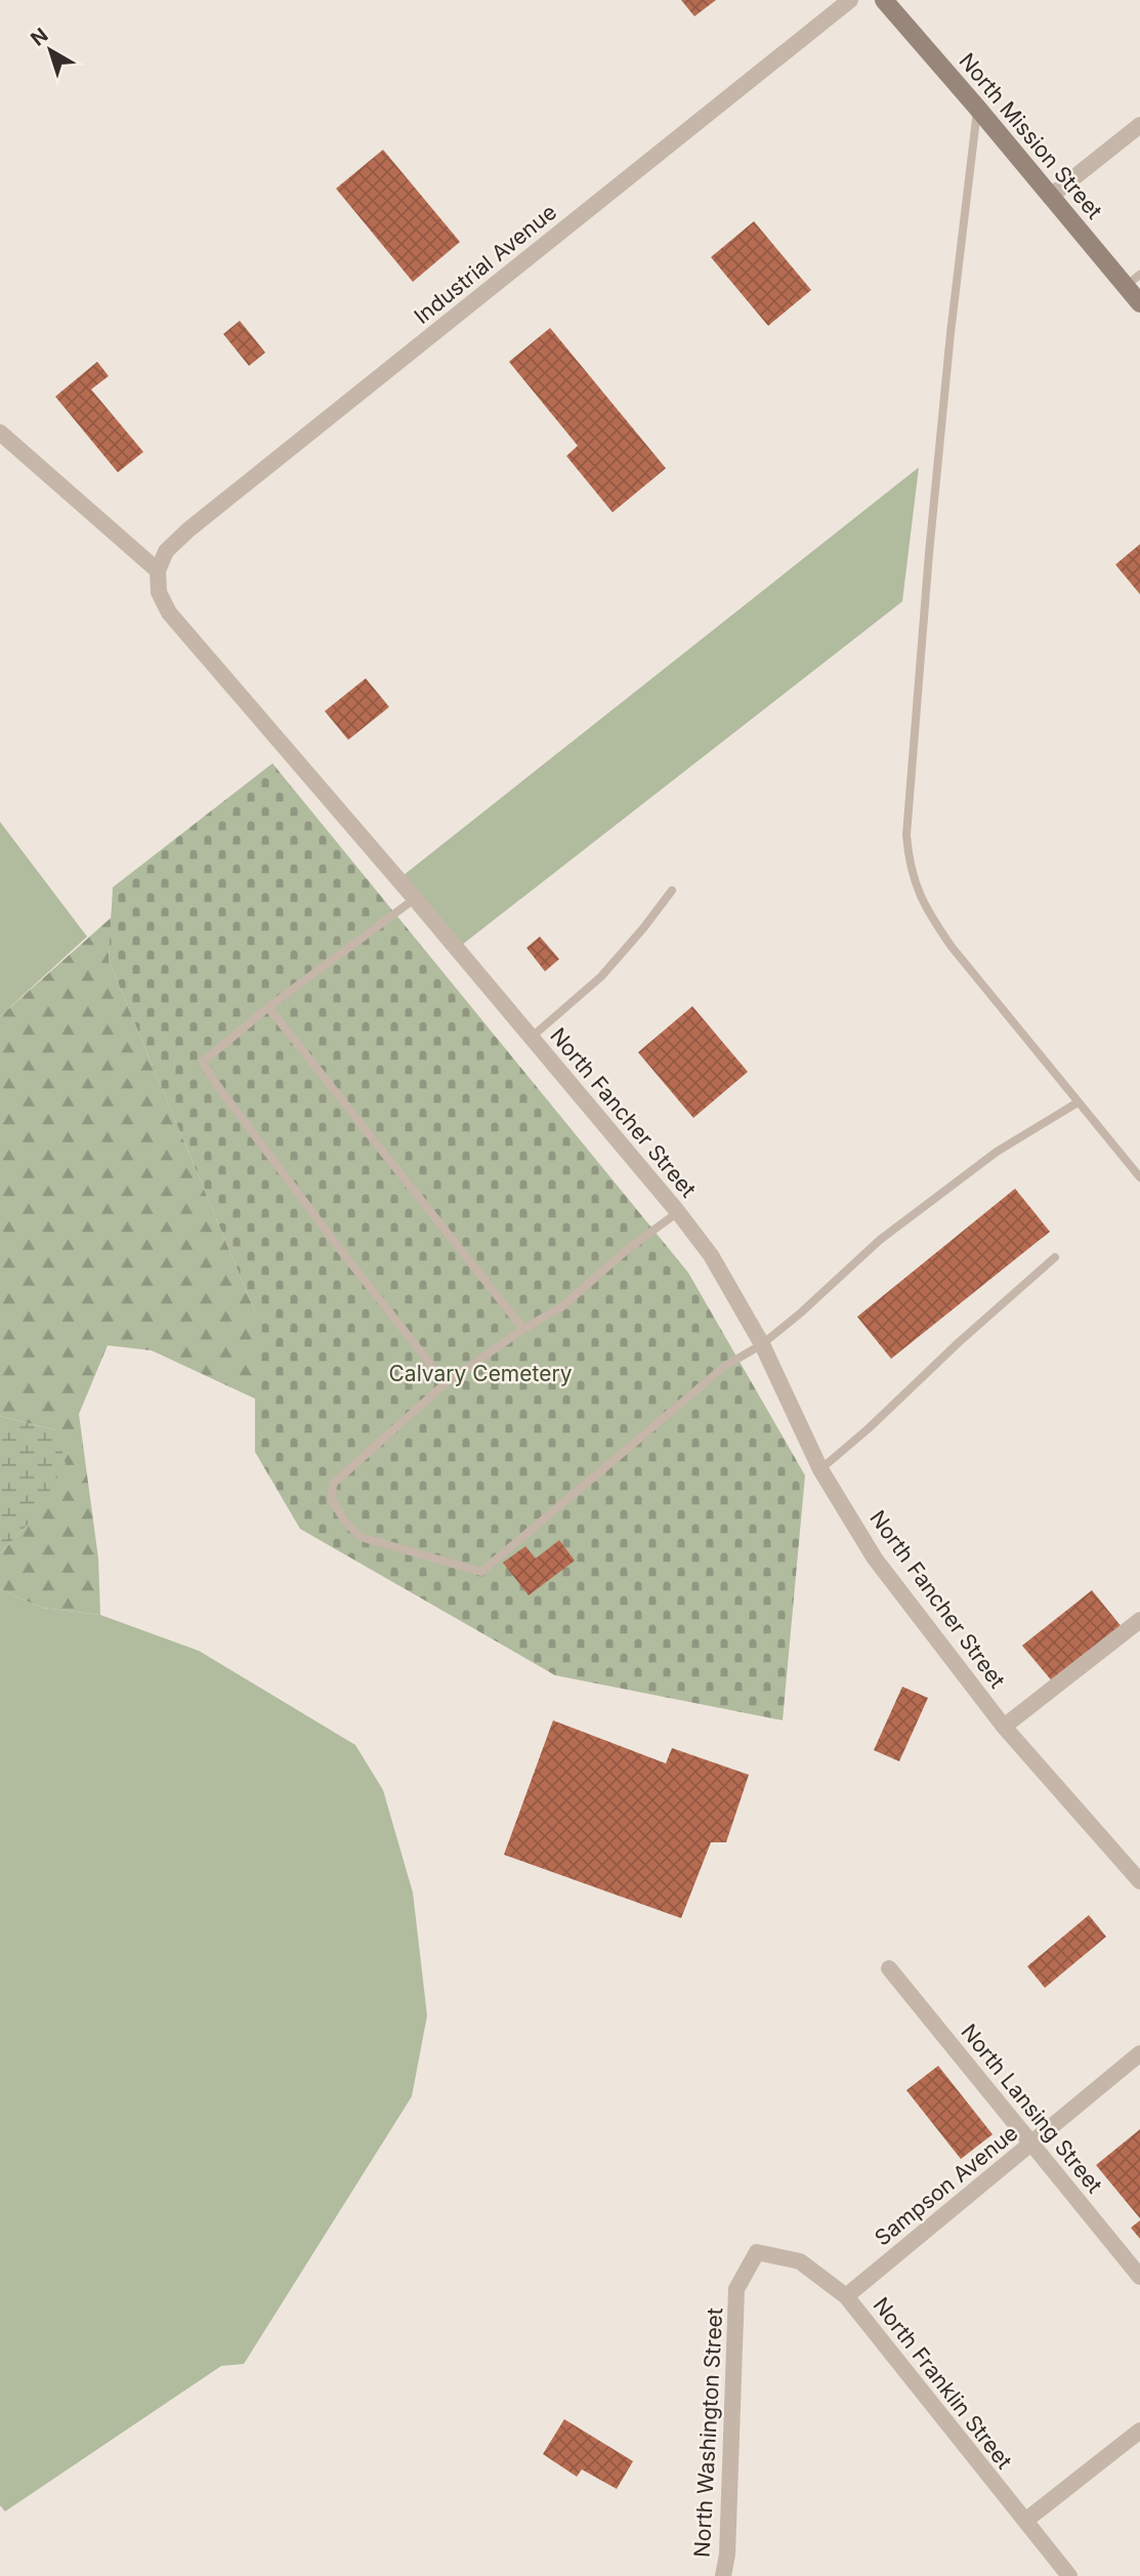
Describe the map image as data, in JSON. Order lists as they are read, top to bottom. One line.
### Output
{"streets":{"main road":["North Mission Street"],"street":["Industrial Avenue","North Fancher Street","North Lansing Street","Sampson Avenue","North Franklin Street","North Washington Street"]},"crossings":[["Industrial Avenue","North Fancher Street"],["North Lansing Street","Sampson Avenue"],["Sampson Avenue","North Franklin Street"],["North Franklin Street","North Washington Street"]],"parks":["Calvary Cemetery"],"north":"top left"}
